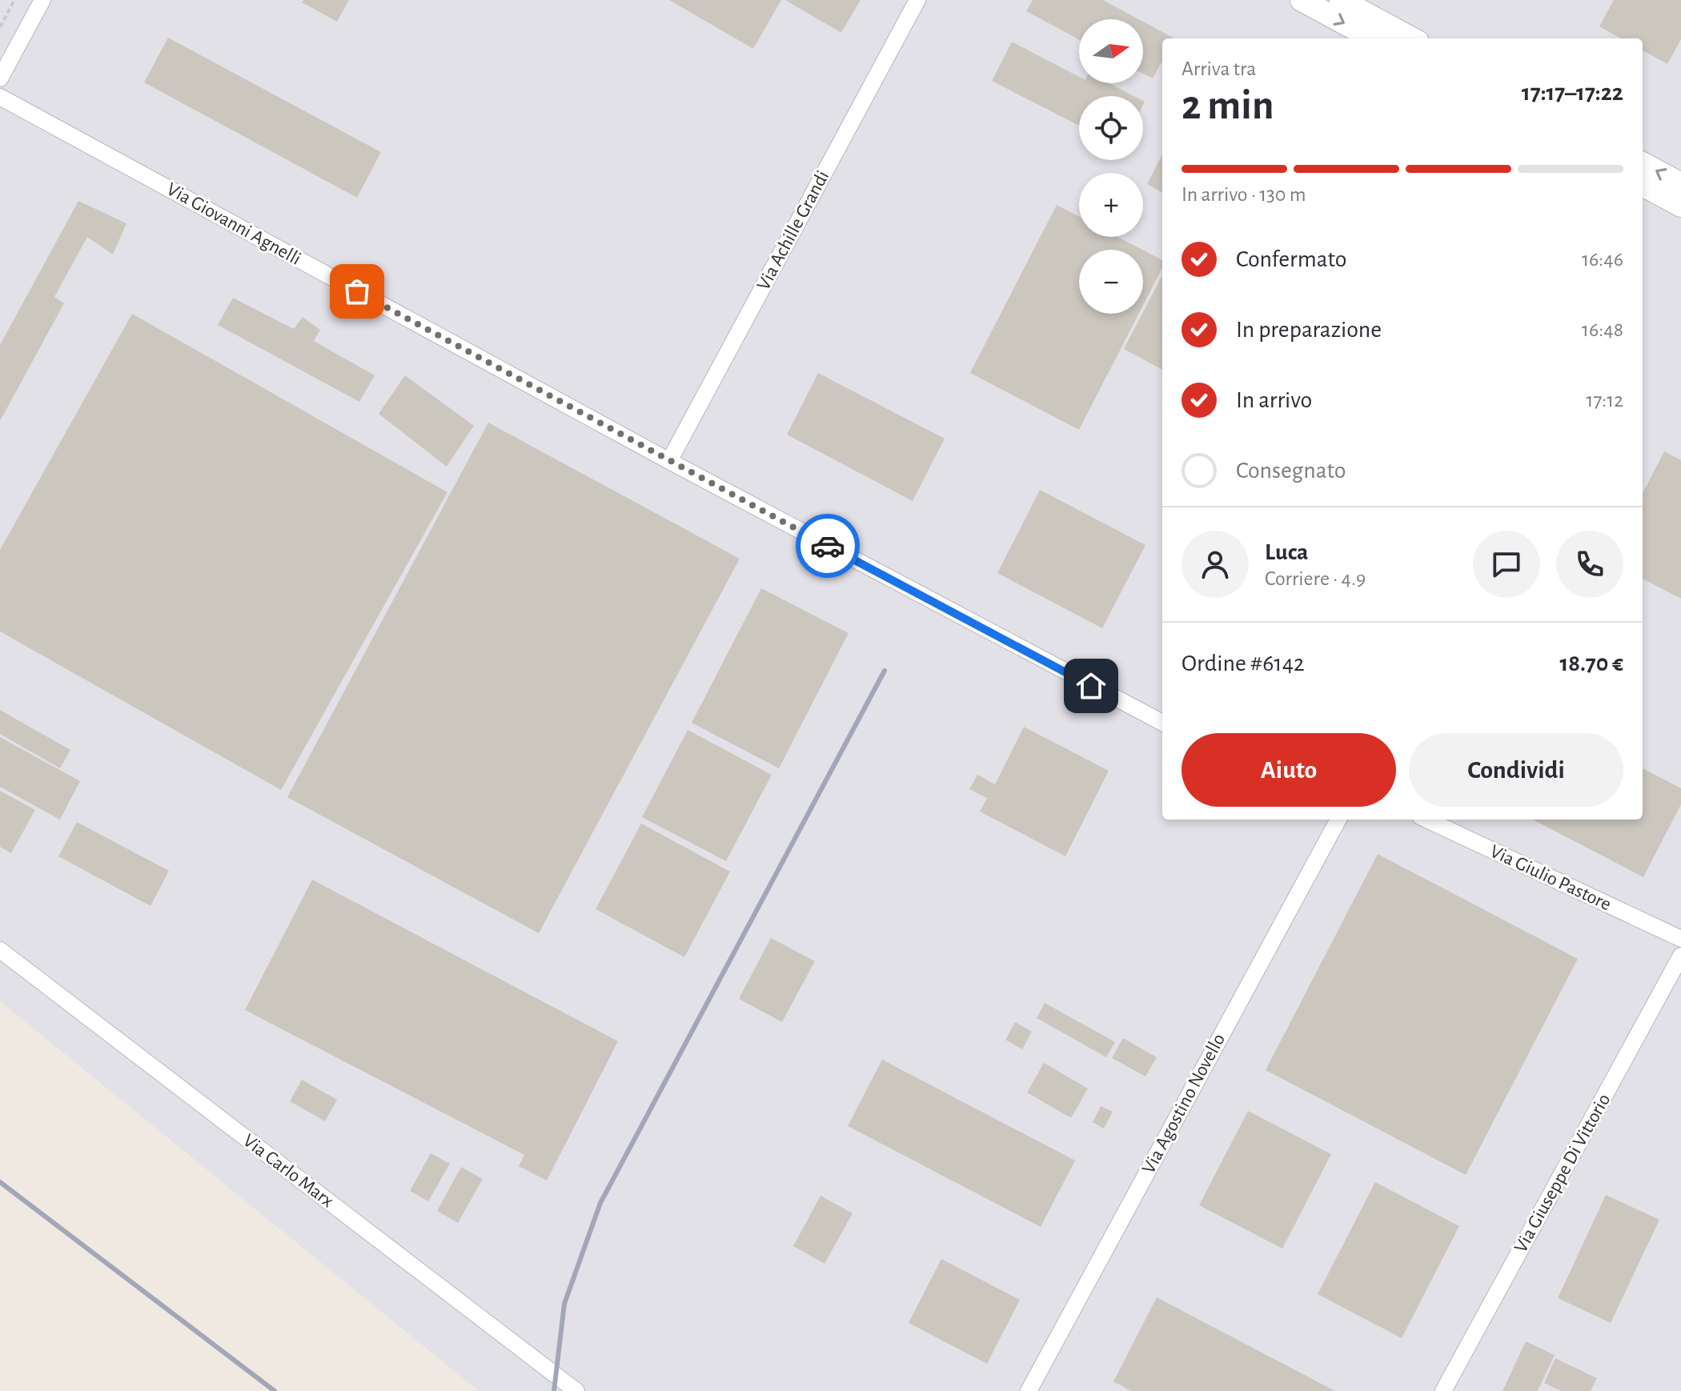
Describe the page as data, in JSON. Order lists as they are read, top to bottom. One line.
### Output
{"streets":{"street":["Via Giovanni Agnelli","Via Achille Grandi","Via Giulio Pastore","Via Agostino Novello","Via Carlo Marx","Via Giuseppe Di Vittorio"]},"crossings":[["Via Giovanni Agnelli","Via Achille Grandi"]],"north":"right","page":{"map_buttons":["+","−"],"heading":["2 min","Arriva tra","17:17–17:22"],"panel":["Luca","Corriere · 4.9","Ordine #6142","18.70 €"],"bar":"In arrivo · 130 m","list":[["Confermato","16:46"],["In preparazione","16:48"],["In arrivo","17:12"],"Consegnato"],"buttons":["Aiuto","Condividi"]}}
